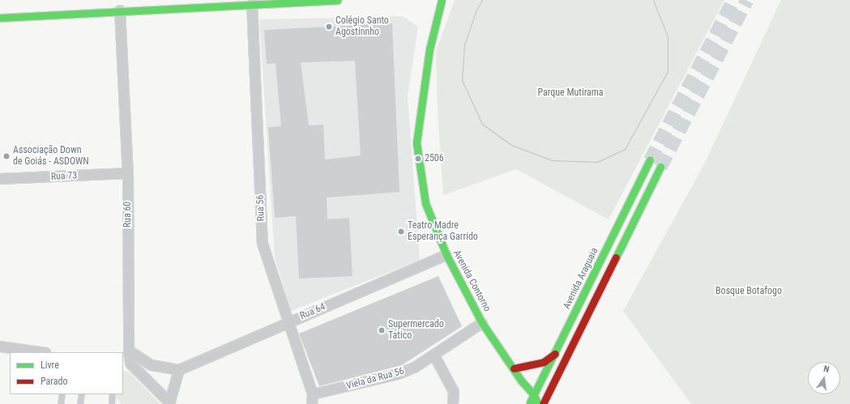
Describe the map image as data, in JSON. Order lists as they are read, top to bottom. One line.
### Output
{"streets":{"street":["Rua 73","Rua 56","Rua 60","Avenida Araguaia","Avenida Contorno","Rua 64","Viela da Rua 56"]},"crossings":[["Rua 73","Rua 60"],["Rua 56","Rua 64"],["Rua 56","Viela da Rua 56"],["Avenida Araguaia","Avenida Contorno"],["Avenida Contorno","Rua 64"],["Avenida Contorno","Viela da Rua 56"]],"parks":["Parque Mutirama","Bosque Botafogo"],"places":["Colégio Santo Agostinnho","Associação Down de Goiás - ASDOWN","2506","Teatro Madre Esperança Garrido","Supermercado Tatico"],"legend":["Livre","Parado"],"north":"top"}
